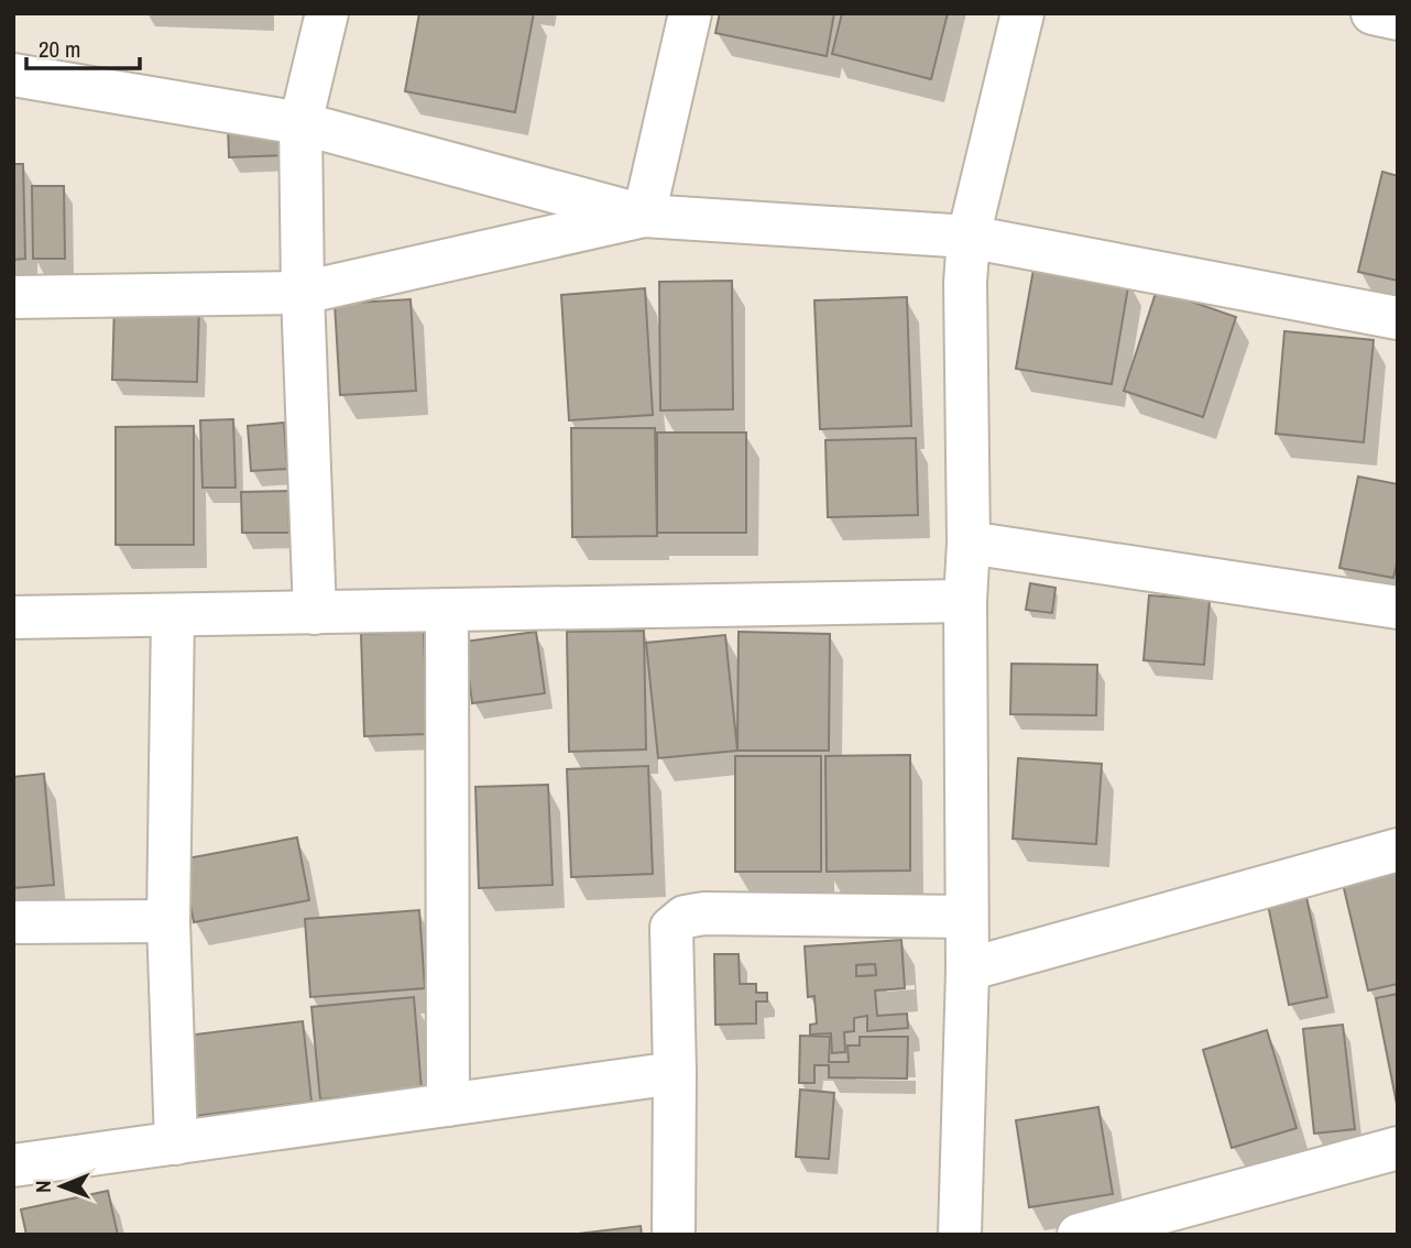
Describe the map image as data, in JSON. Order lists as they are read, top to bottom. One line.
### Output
{"scale_bar":"20 m","north":"left"}
